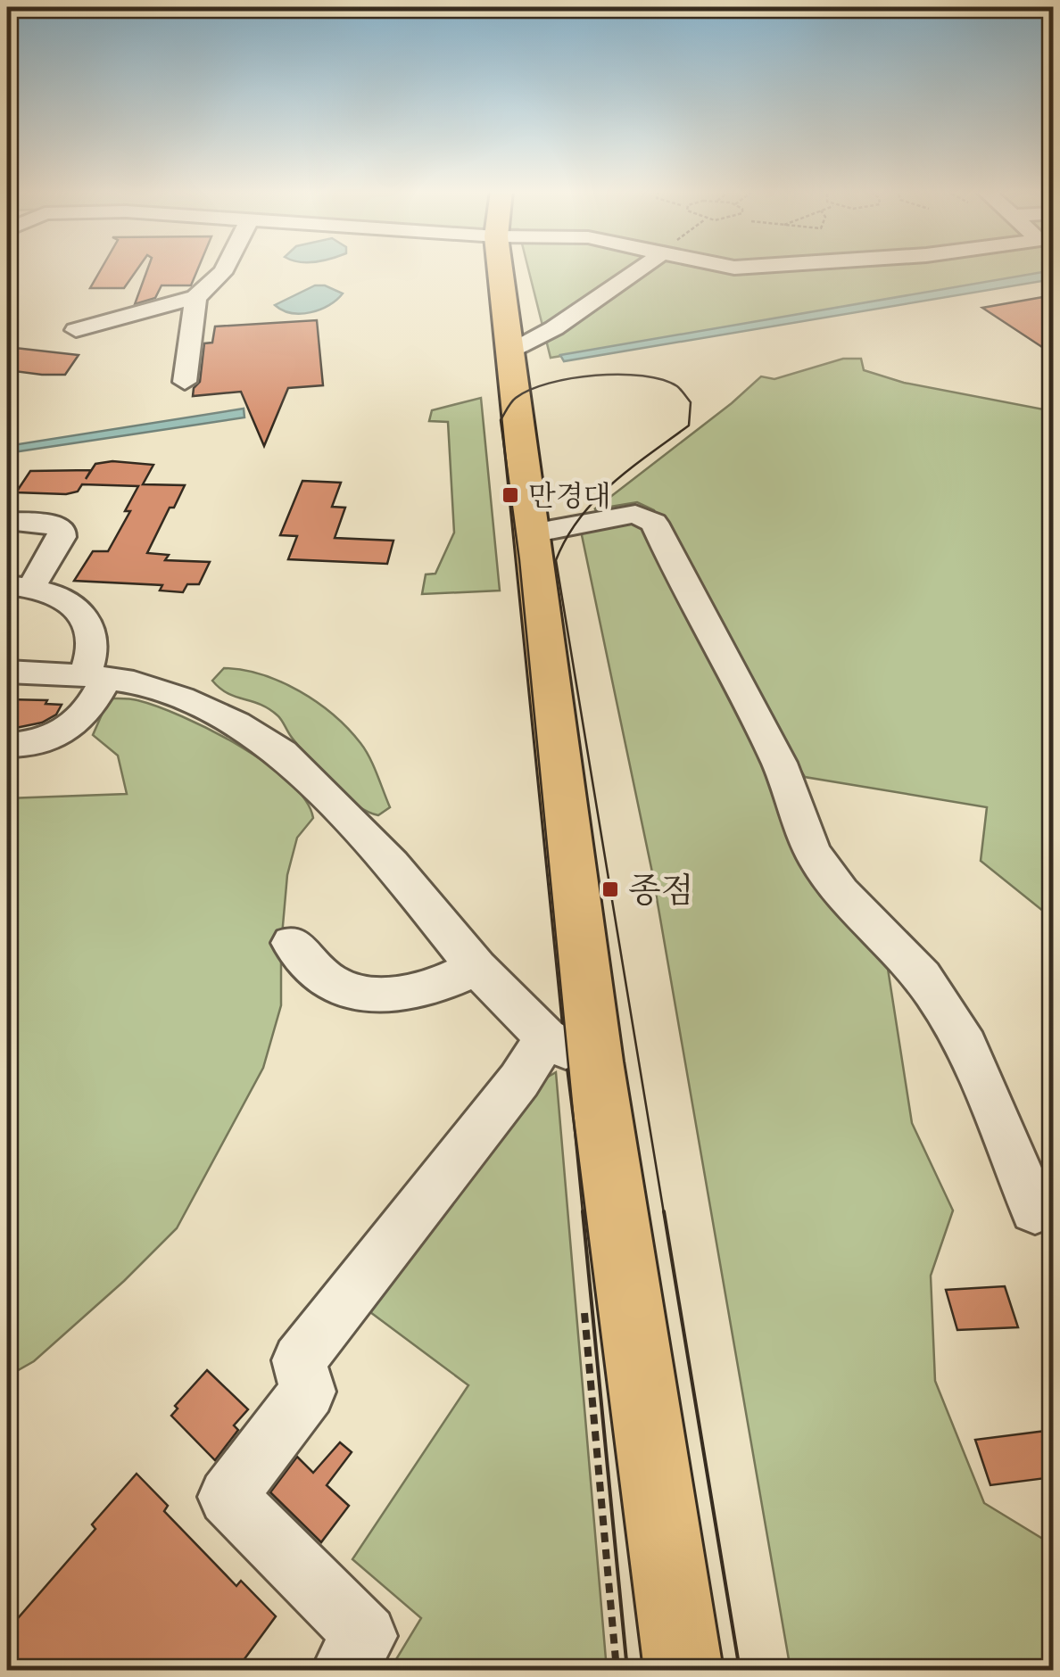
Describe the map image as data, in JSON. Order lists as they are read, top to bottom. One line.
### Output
{"places":{"transit":["만경대","종점"]}}
